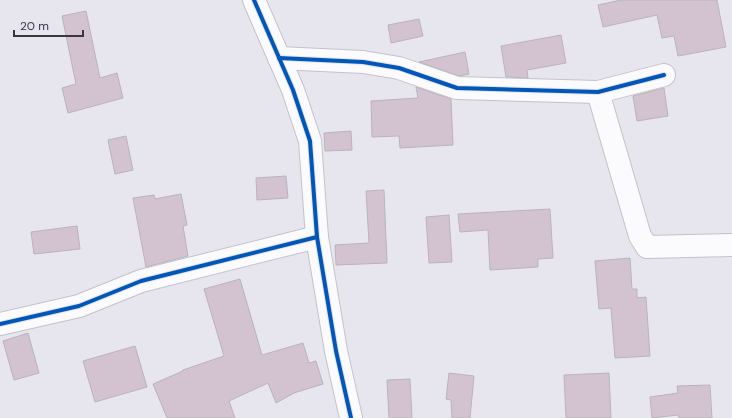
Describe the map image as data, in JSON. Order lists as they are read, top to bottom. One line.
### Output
{"scale_bar":"20 m"}
